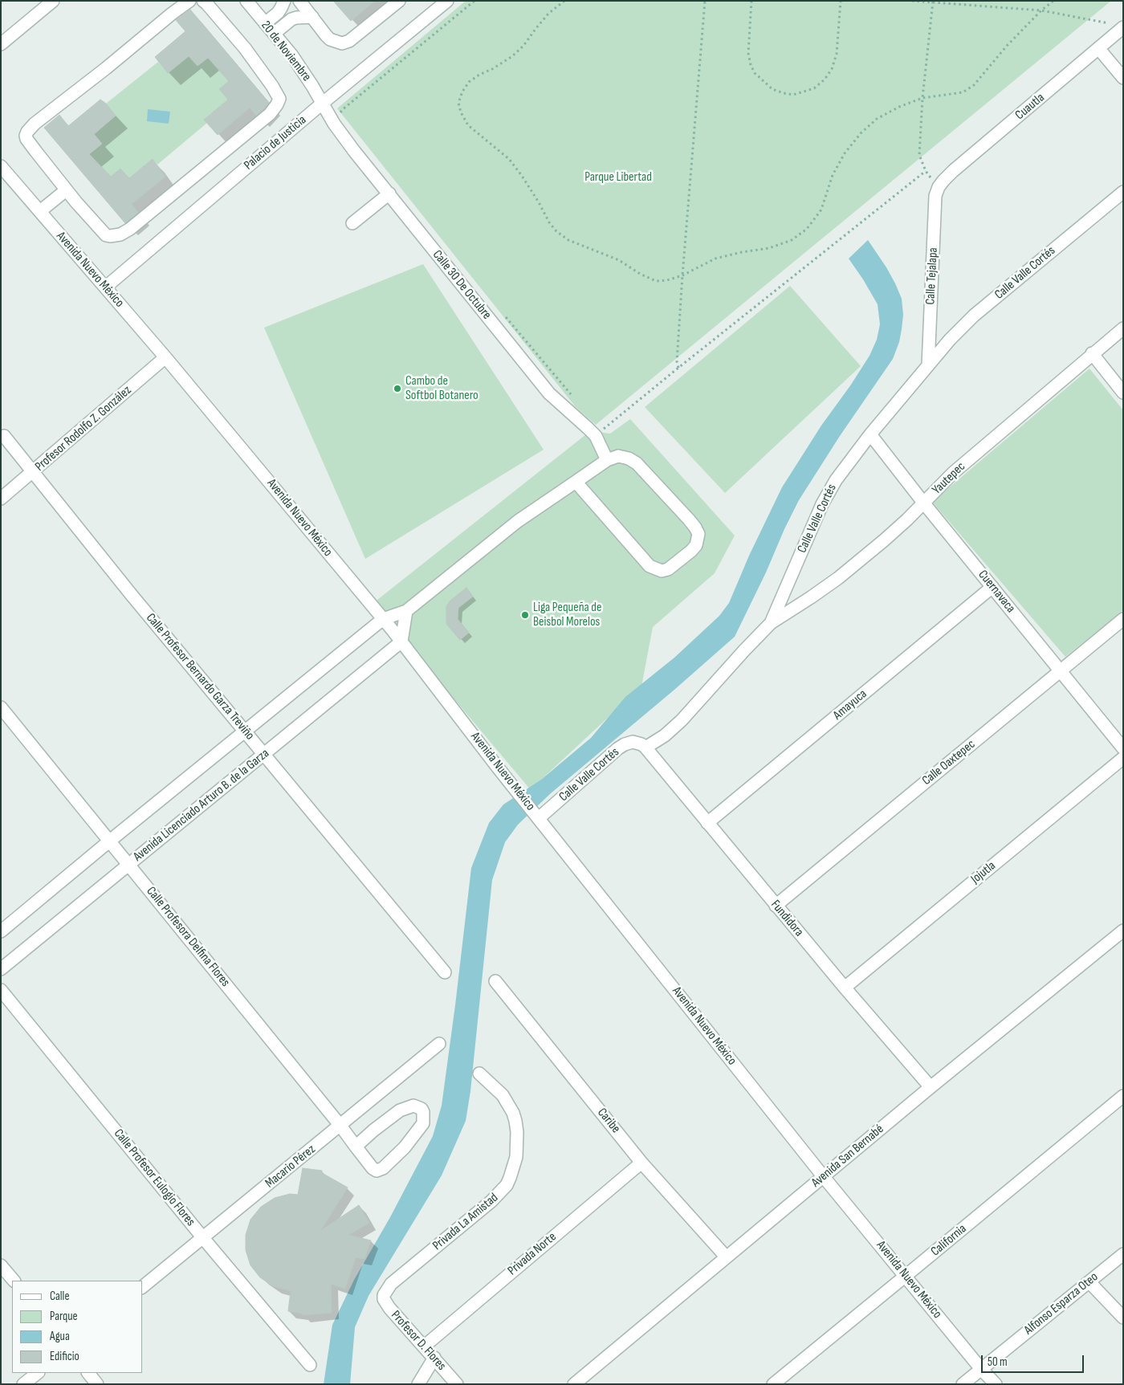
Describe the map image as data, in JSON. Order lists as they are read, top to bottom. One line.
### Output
{"streets":{"street":["20 de Noviembre","Cuautla","Palacio de Justicia","Avenida Nuevo México","Calle Valle Cortés","Calle Tejalapa","Calle 30 De Octubre","Profesor Rodolfo Z. González","Yautepec","Cuernavaca","Calle Profesor Bernardo Garza Treviño","Amayuca","Calle Oaxtepec","Avenida Licenciado Arturo B. de la Garza","Jojutla","Fundidora","Calle Profesora Delfina Flores","Caribe","Avenida San Bernabé","Macario Pérez","Calle Profesor Eulogio Flores","Privada La Amistad","California","Privada Norte","Alfonso Esparza Oteo","Profesor D. Flores"]},"crossings":[["20 de Noviembre","Palacio de Justicia"],["20 de Noviembre","Calle 30 De Octubre"],["Cuautla","Calle Tejalapa"],["Palacio de Justicia","Avenida Nuevo México"],["Palacio de Justicia","Calle 30 De Octubre"],["Avenida Nuevo México","Calle Valle Cortés"],["Avenida Nuevo México","Profesor Rodolfo Z. González"],["Avenida Nuevo México","Avenida Licenciado Arturo B. de la Garza"],["Avenida Nuevo México","Avenida San Bernabé"],["Avenida Nuevo México","California"],["Avenida Nuevo México","Alfonso Esparza Oteo"],["Calle Valle Cortés","Calle Tejalapa"],["Calle Valle Cortés","Yautepec"],["Calle Valle Cortés","Cuernavaca"],["Calle Valle Cortés","Fundidora"],["Profesor Rodolfo Z. González","Calle Profesor Bernardo Garza Treviño"],["Yautepec","Cuernavaca"],["Cuernavaca","Amayuca"],["Cuernavaca","Calle Oaxtepec"],["Calle Profesor Bernardo Garza Treviño","Avenida Licenciado Arturo B. de la Garza"],["Amayuca","Fundidora"],["Calle Oaxtepec","Fundidora"],["Avenida Licenciado Arturo B. de la Garza","Calle Profesora Delfina Flores"],["Jojutla","Fundidora"],["Fundidora","Avenida San Bernabé"],["Calle Profesora Delfina Flores","Macario Pérez"],["Caribe","Avenida San Bernabé"],["Caribe","Privada Norte"],["Macario Pérez","Calle Profesor Eulogio Flores"],["Privada La Amistad","Profesor D. Flores"],["Privada Norte","Profesor D. Flores"]],"parks":["Parque Libertad"],"places":["Cambo de Softbol Botanero","Liga Pequeña de Beisbol Morelos"],"legend":["Calle","Parque","Agua","Edificio"],"scale_bar":"50 m"}
